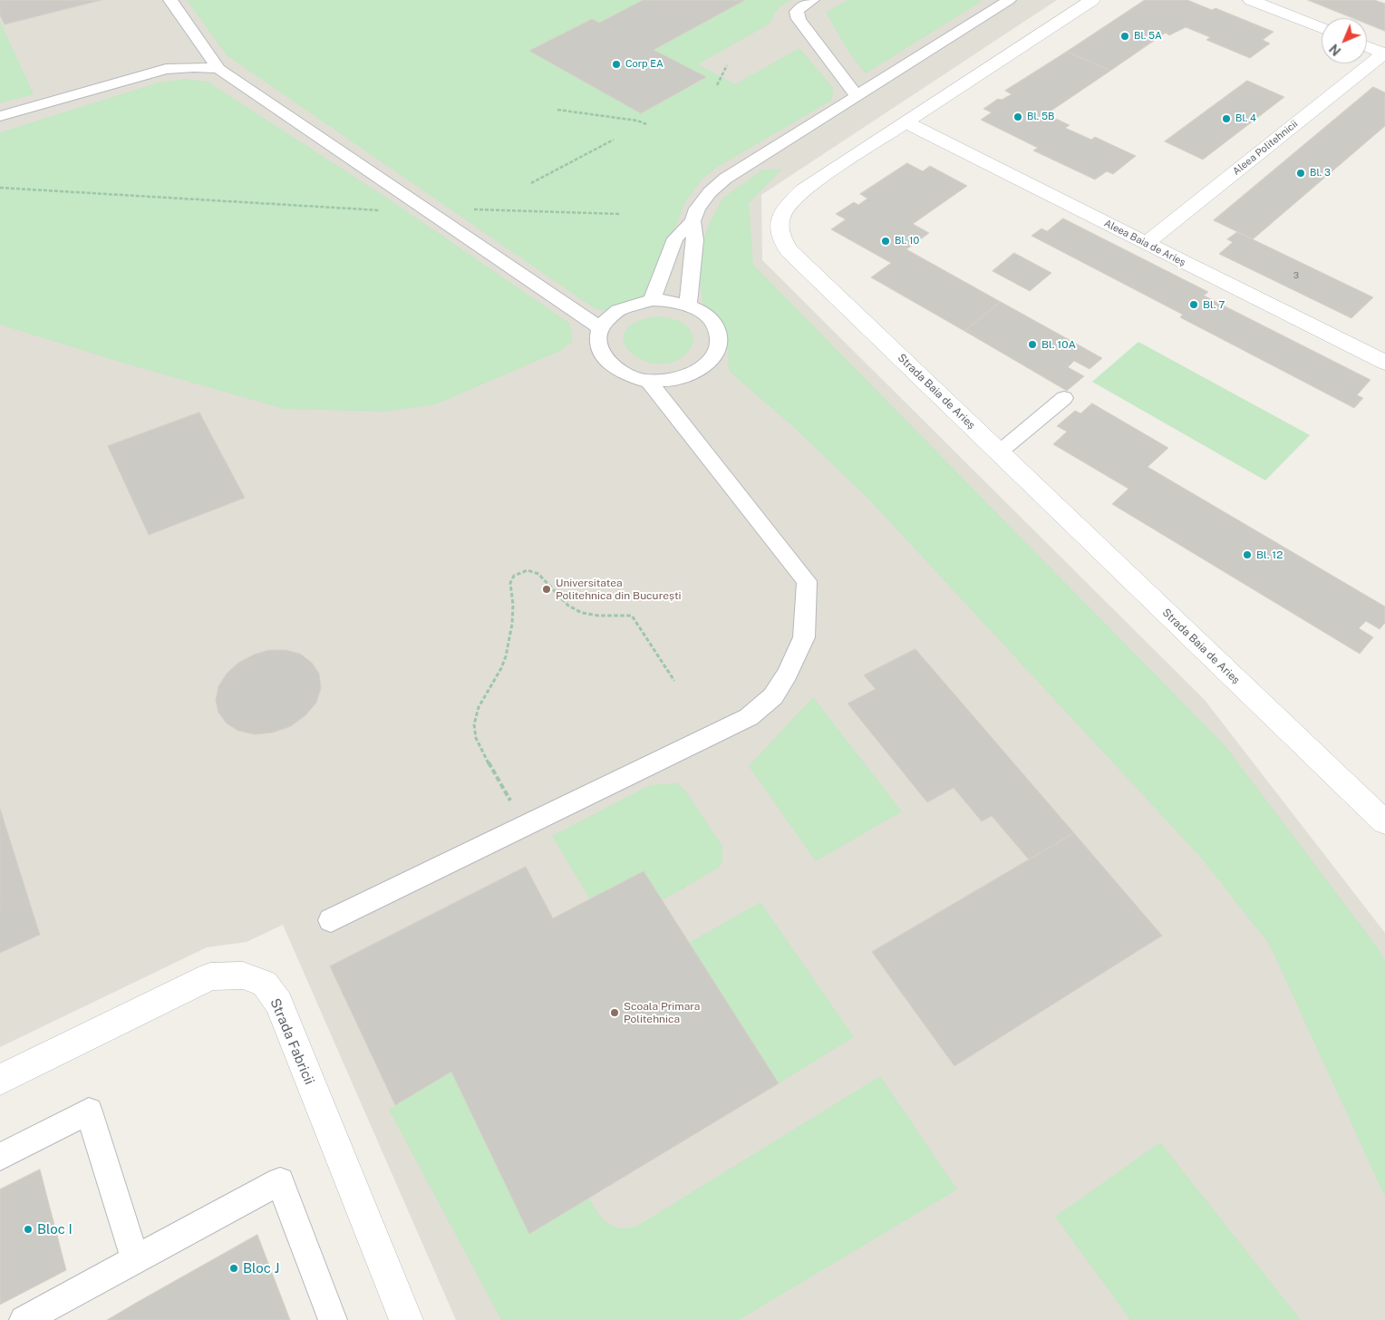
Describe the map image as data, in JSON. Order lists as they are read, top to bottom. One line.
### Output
{"streets":{"street":["Aleea Politehnicii","Aleea Baia de Arieș","Strada Baia de Arieș","Strada Fabricii"]},"crossings":[["Aleea Politehnicii","Aleea Baia de Arieș"],["Aleea Baia de Arieș","Strada Baia de Arieș"]],"places":["Bl. 5A","Corp EA","Bl. 5B","Bl. 4","Bl. 3","Bl. 10","Bl. 7","Bl. 10A","Bl. 12","Universitatea Politehnica din București","Scoala Primara Politehnica","Bloc I","Bloc J"],"house_numbers":["3"],"north":"bottom left"}
